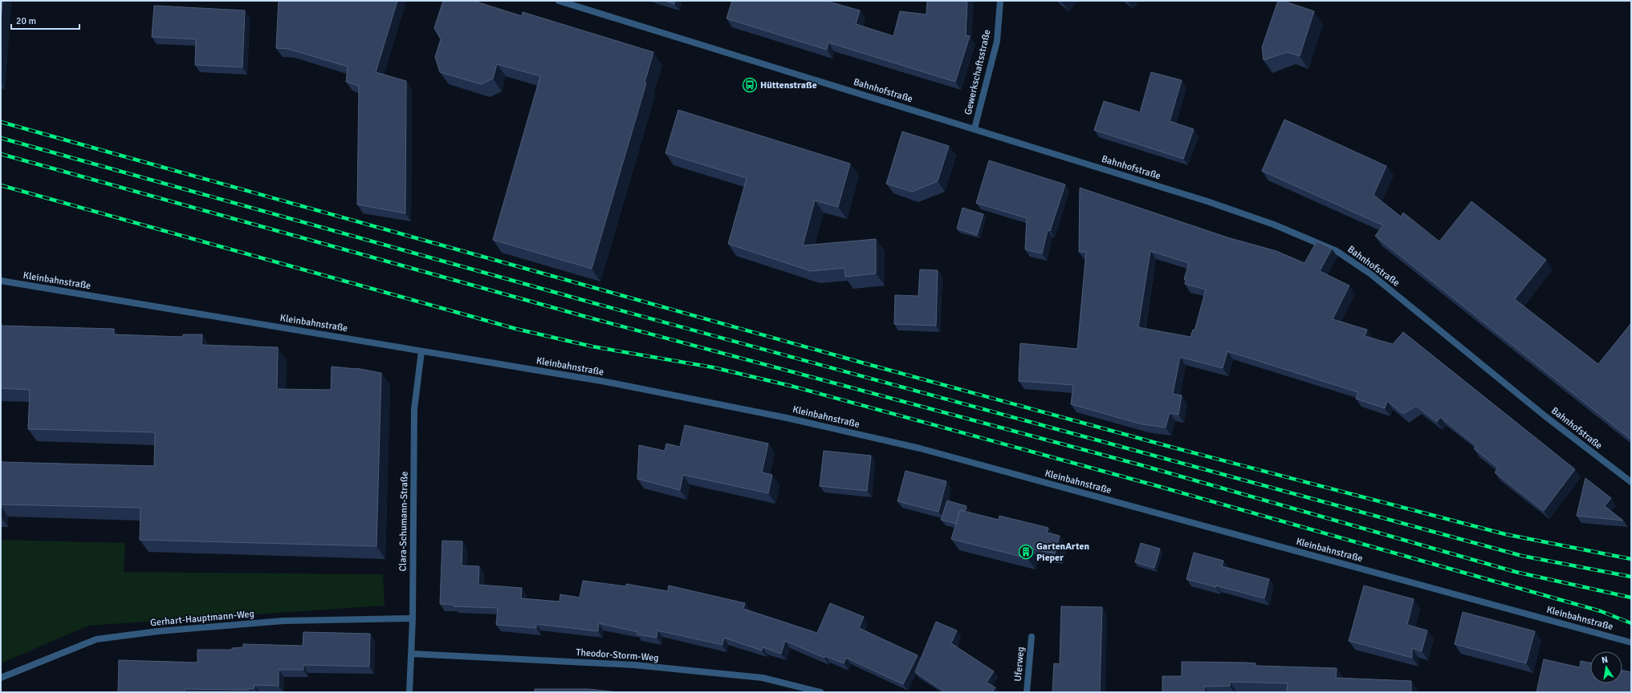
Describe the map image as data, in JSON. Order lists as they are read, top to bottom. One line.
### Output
{"streets":{"street":["Gewerkschaftsstraße","Bahnhofstraße","Kleinbahnstraße","Clara-Schumann-Straße","Gerhart-Hauptmann-Weg","Theodor-Storm-Weg","Uferweg"]},"crossings":[["Gewerkschaftsstraße","Bahnhofstraße"],["Kleinbahnstraße","Clara-Schumann-Straße"],["Clara-Schumann-Straße","Gerhart-Hauptmann-Weg"],["Clara-Schumann-Straße","Theodor-Storm-Weg"]],"places":{"bus stop":["Hüttenstraße"],"building":["GartenArten Pieper"]},"scale_bar":"20 m","north":"top"}
